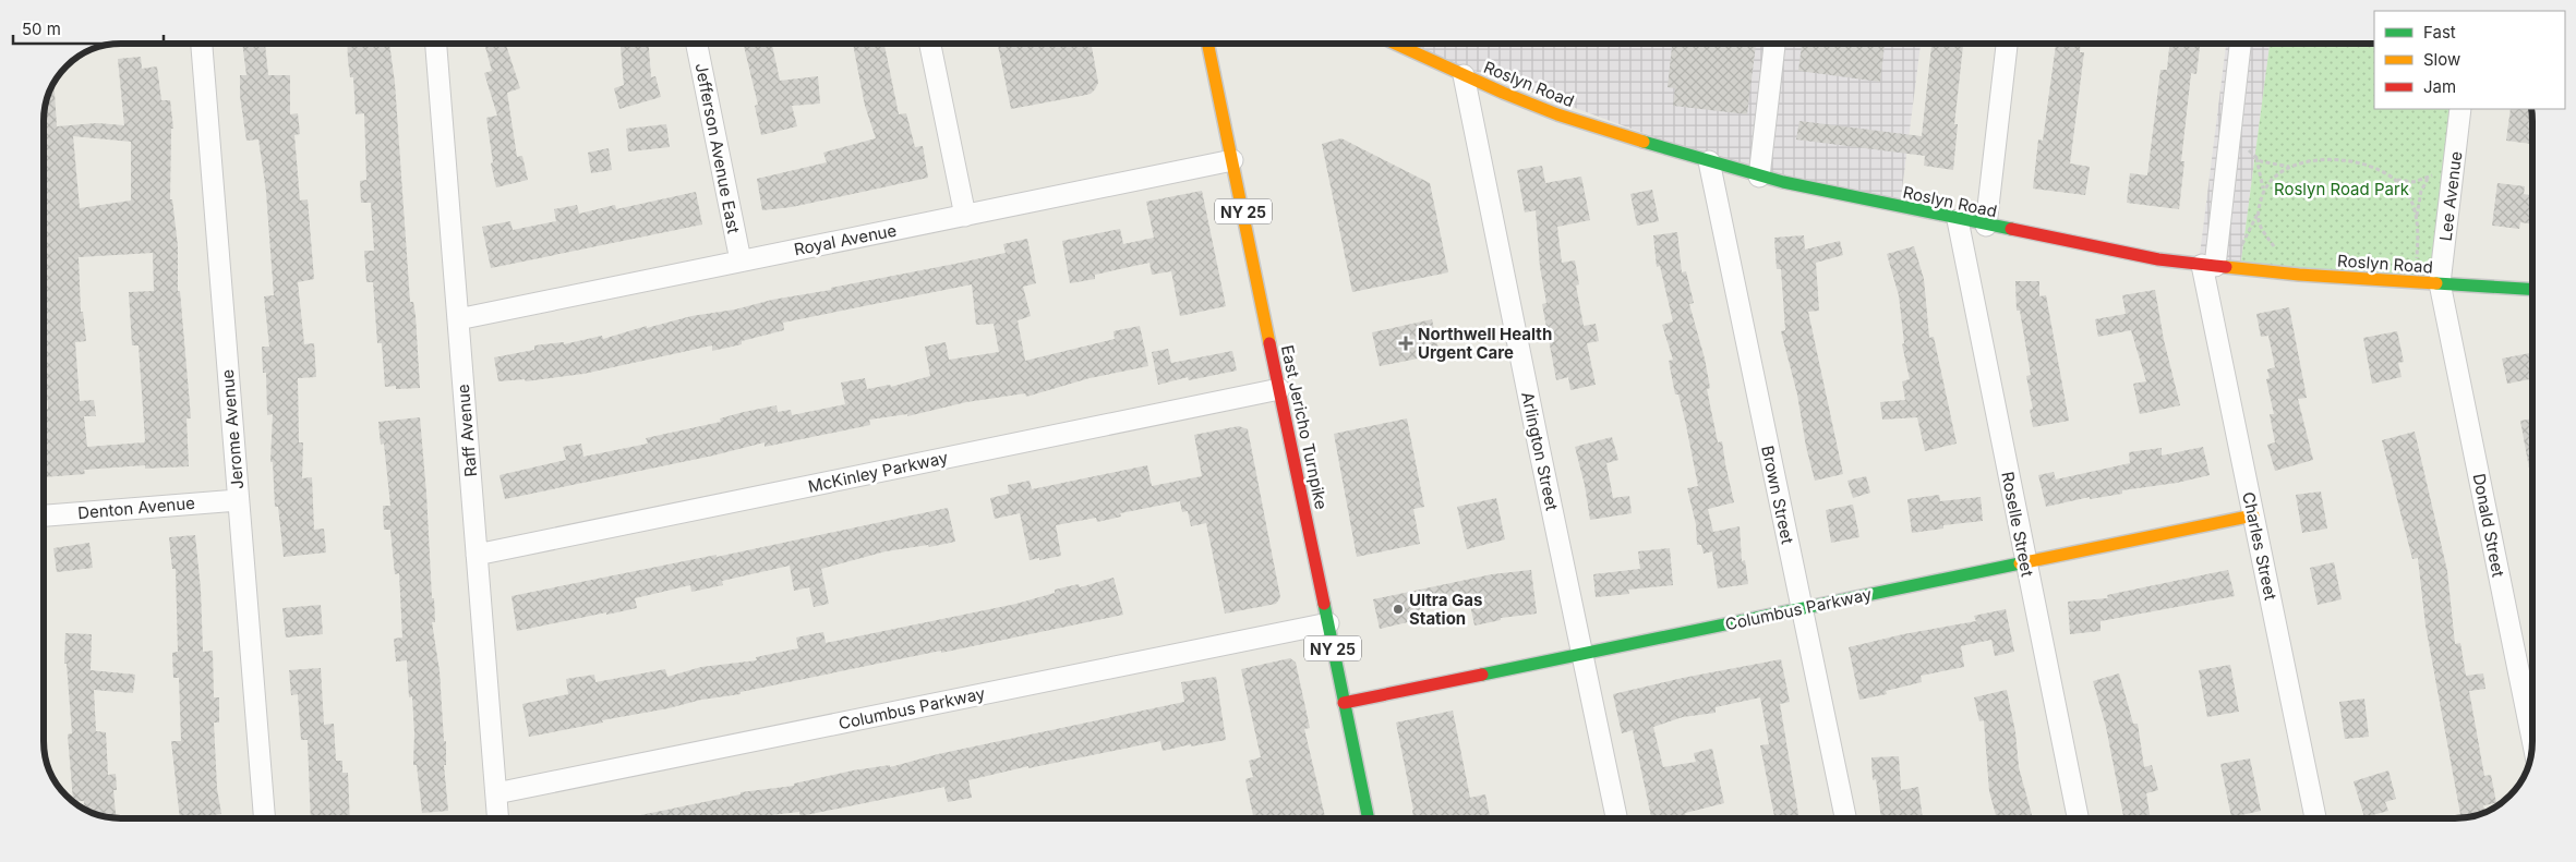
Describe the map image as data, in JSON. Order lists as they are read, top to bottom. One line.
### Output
{"streets":{"main road":["Roslyn Road","NY 25","East Jericho Turnpike","Columbus Parkway"],"street":["Jefferson Avenue East","Lee Avenue","Royal Avenue","Jerome Avenue","Raff Avenue","Arlington Street","McKinley Parkway","Brown Street","Denton Avenue","Roselle Street","Donald Street","Charles Street"]},"crossings":[["Roslyn Road","Lee Avenue"],["Roslyn Road","Arlington Street"],["Roslyn Road","Brown Street"],["Roslyn Road","Roselle Street"],["Roslyn Road","Donald Street"],["Roslyn Road","Charles Street"],["Jefferson Avenue East","Royal Avenue"],["Lee Avenue","Donald Street"],["Royal Avenue","East Jericho Turnpike"],["Royal Avenue","Raff Avenue"],["East Jericho Turnpike","McKinley Parkway"],["East Jericho Turnpike","Columbus Parkway"],["Jerome Avenue","Denton Avenue"],["Raff Avenue","McKinley Parkway"],["Raff Avenue","Columbus Parkway"],["Arlington Street","Columbus Parkway"],["Brown Street","Columbus Parkway"],["Roselle Street","Columbus Parkway"],["Charles Street","Columbus Parkway"]],"parks":["Roslyn Road Park"],"places":{"health":["Northwell Health Urgent Care"],"other":["Ultra Gas Station"]},"legend":["Fast","Slow","Jam"],"scale_bar":"50 m"}
